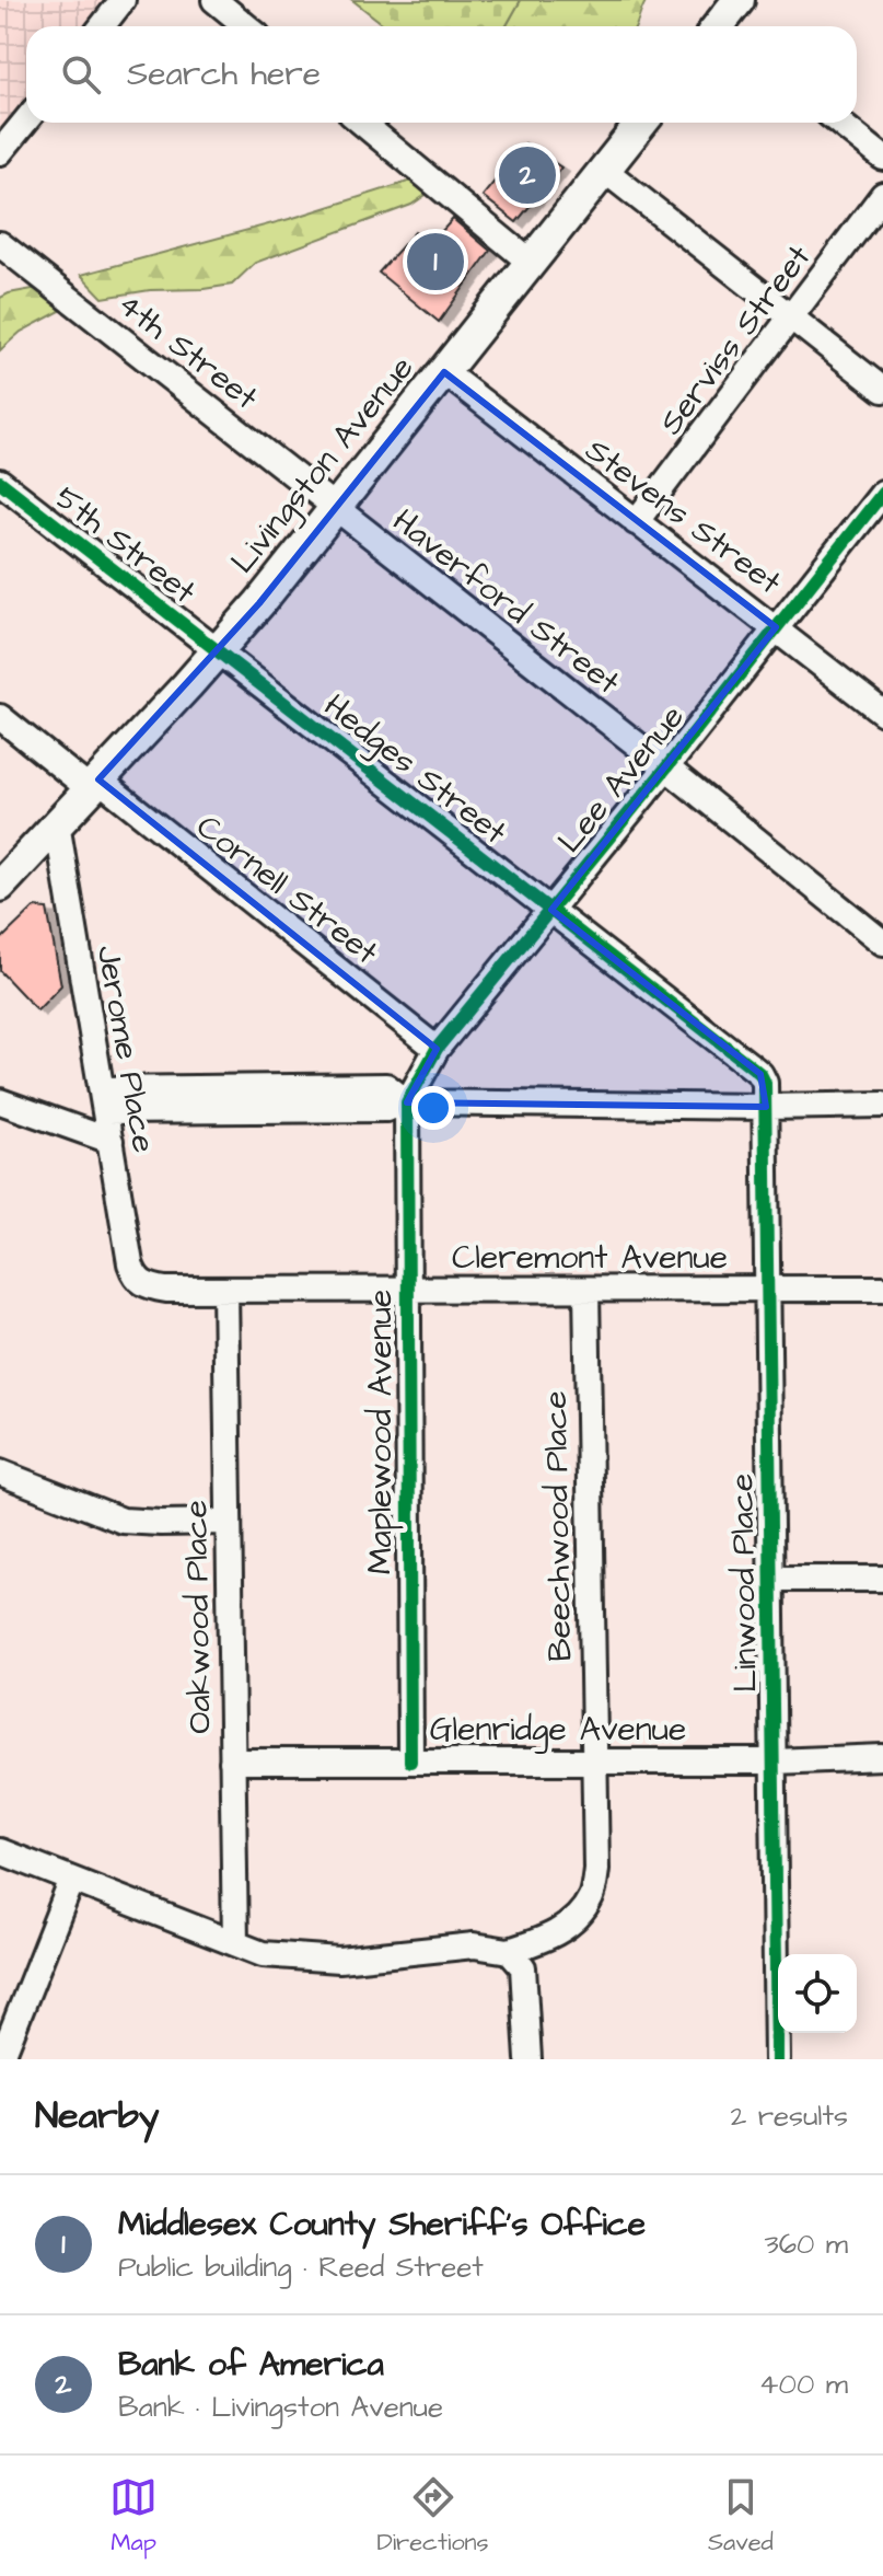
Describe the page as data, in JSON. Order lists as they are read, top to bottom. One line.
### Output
{"streets":{"main road":["Livingston Avenue"],"street":["Serviss Street","4th Street","Stevens Street","5th Street","Haverford Street","Hedges Street","Lee Avenue","Cornell Street","Jerome Place","Cleremont Avenue","Maplewood Avenue","Beechwood Place","Linwood Place","Oakwood Place","Glenridge Avenue"]},"crossings":[["Serviss Street","Stevens Street"],["4th Street","Livingston Avenue"],["4th Street","Haverford Street"],["Livingston Avenue","Stevens Street"],["Livingston Avenue","5th Street"],["Livingston Avenue","Haverford Street"],["Livingston Avenue","Hedges Street"],["Livingston Avenue","Cornell Street"],["Livingston Avenue","Jerome Place"],["Stevens Street","Lee Avenue"],["5th Street","Hedges Street"],["Haverford Street","Lee Avenue"],["Hedges Street","Lee Avenue"],["Hedges Street","Linwood Place"],["Lee Avenue","Cornell Street"],["Lee Avenue","Maplewood Avenue"],["Jerome Place","Cleremont Avenue"],["Cleremont Avenue","Maplewood Avenue"],["Cleremont Avenue","Beechwood Place"],["Cleremont Avenue","Linwood Place"],["Cleremont Avenue","Oakwood Place"],["Maplewood Avenue","Glenridge Avenue"],["Beechwood Place","Glenridge Avenue"],["Linwood Place","Glenridge Avenue"],["Oakwood Place","Glenridge Avenue"]],"page":{"search":"Search here","pins":["2","1"],"heading":["Nearby","2 results"],"list":[{"mark":"1","name":"Middlesex County Sheriff's Office","note":"Public building · Reed Street","value":"360 m"},{"mark":"2","name":"Bank of America","note":"Bank · Livingston Avenue","value":"400 m"}],"nav":["Map","Directions","Saved"]}}
